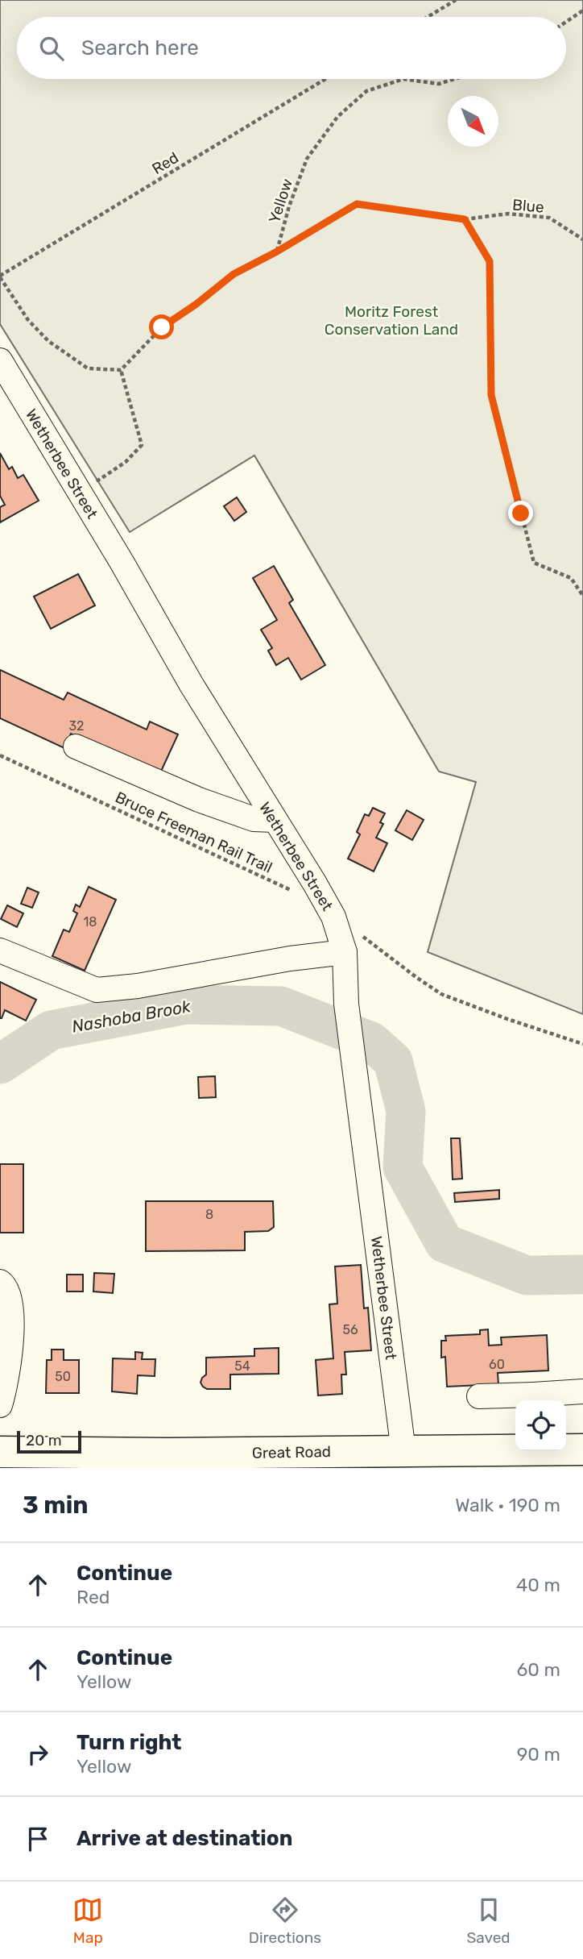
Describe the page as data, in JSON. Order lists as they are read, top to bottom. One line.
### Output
{"streets":{"main road":["Great Road"],"street":["Wetherbee Street"],"path":["Red","Yellow","Blue","Bruce Freeman Rail Trail"]},"crossings":[["Yellow","Blue"],["Wetherbee Street","Great Road"]],"water":["Nashoba Brook"],"parks":["Moritz Forest Conservation Land"],"house_numbers":["32","18","8","56","60","54","50"],"scale_bar":"20 m","north":"bottom right","page":{"search":"Search here","scale":"20 m","heading":["3 min","Walk · 190 m"],"list":[["Continue","Red","40 m"],["Continue","Yellow","60 m"],["Turn right","Yellow","90 m"],"Arrive at destination"],"nav":["Map","Directions","Saved"]}}
